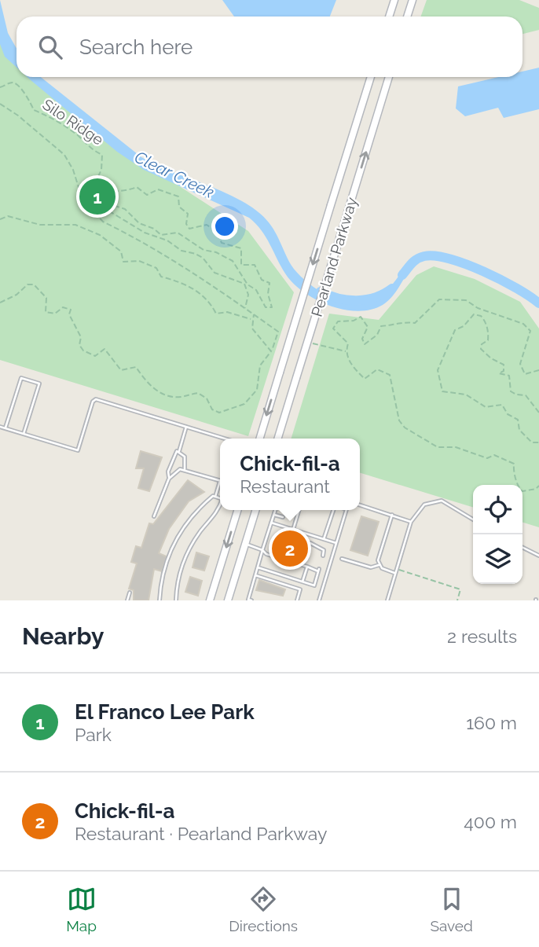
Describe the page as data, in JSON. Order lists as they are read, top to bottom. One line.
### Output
{"streets":{"main road":["Pearland Parkway"],"path":["Silo Ridge"]},"water":["Clear Creek"],"page":{"search":"Search here","pins":["1","2"],"popup":["Chick-fil-a","Restaurant"],"heading":["Nearby","2 results"],"list":[{"mark":"1","name":"El Franco Lee Park","note":"Park","value":"160 m"},{"mark":"2","name":"Chick-fil-a","note":"Restaurant · Pearland Parkway","value":"400 m"}],"nav":["Map","Directions","Saved"]}}
